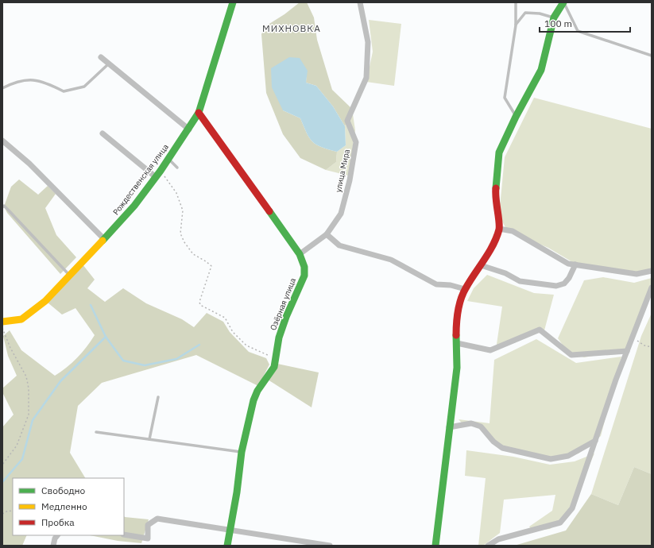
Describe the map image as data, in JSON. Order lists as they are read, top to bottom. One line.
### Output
{"streets":{"street":["улица Мира","Рождественская улица","Озёрная улица"]},"crossings":[["улица Мира","Озёрная улица"],["Рождественская улица","Озёрная улица"]],"districts":["МИХНОВКА"],"legend":["Свободно","Медленно","Пробка"],"scale_bar":"100 m"}
